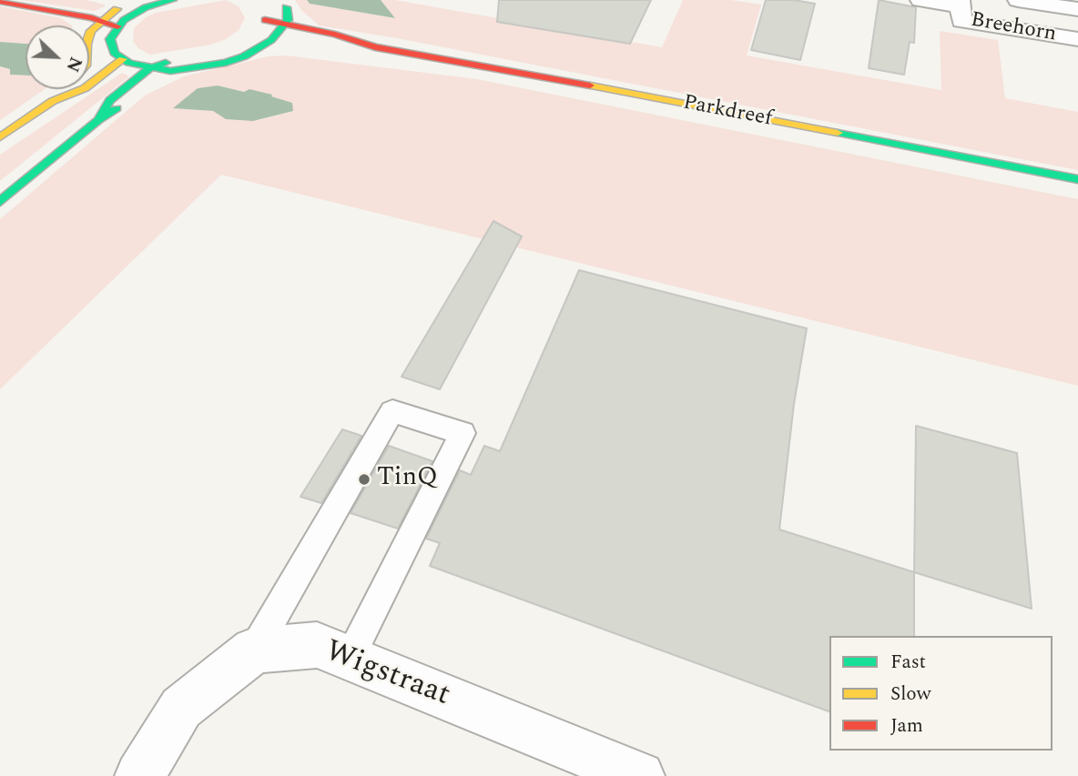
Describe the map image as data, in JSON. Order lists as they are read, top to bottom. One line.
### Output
{"streets":{"main road":["Parkdreef"],"street":["Breehorn","Wigstraat"]},"places":["TinQ"],"legend":["Fast","Slow","Jam"],"north":"bottom right"}
